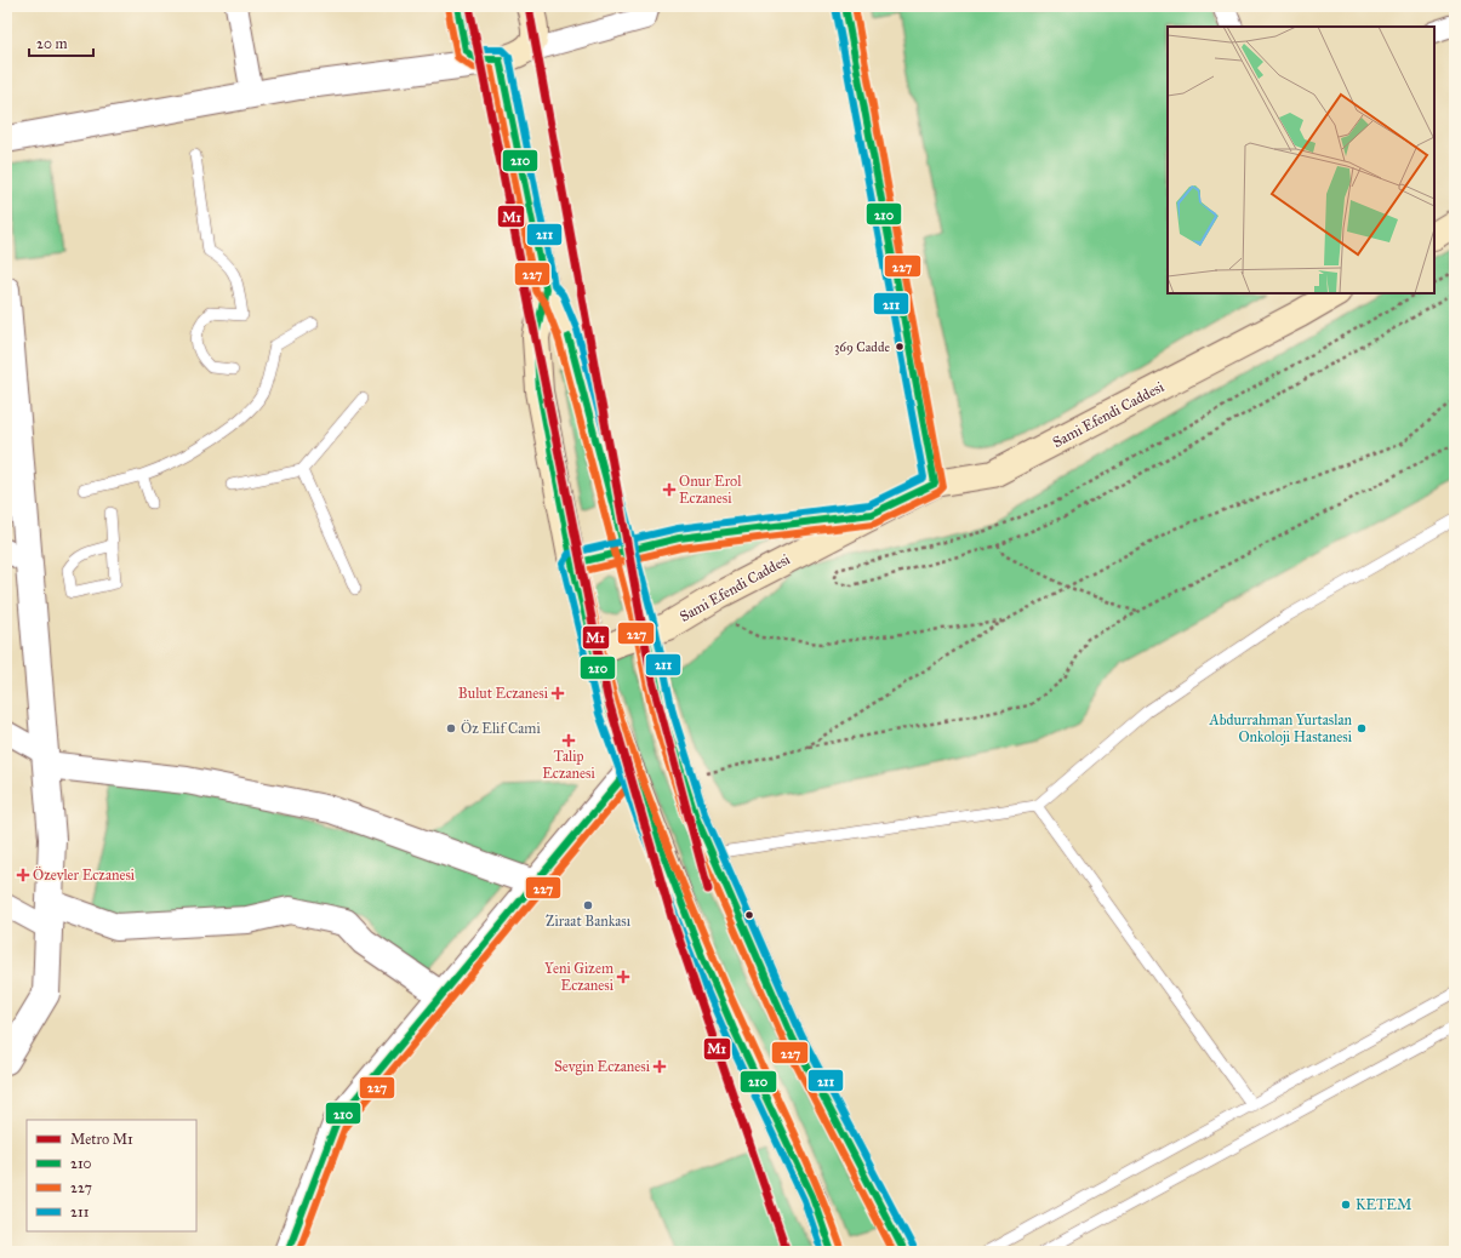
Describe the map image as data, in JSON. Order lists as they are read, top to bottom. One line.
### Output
{"streets":{"main road":["Sami Efendi Caddesi"]},"places":{"other":["369 Cadde","Öz Elif Cami","Abdurrahman Yurtaslan Onkoloji Hastanesi","Ziraat Bankası","KETEM"],"health":["Onur Erol Eczanesi","Bulut Eczanesi","Talip Eczanesi","Özevler Eczanesi","Yeni Gizem Eczanesi","Sevgin Eczanesi"]},"lines":["metro line M1","transit line 210","transit line 227","transit line 211"],"legend":["Metro M1","210","227","211"],"scale_bar":"20 m"}
